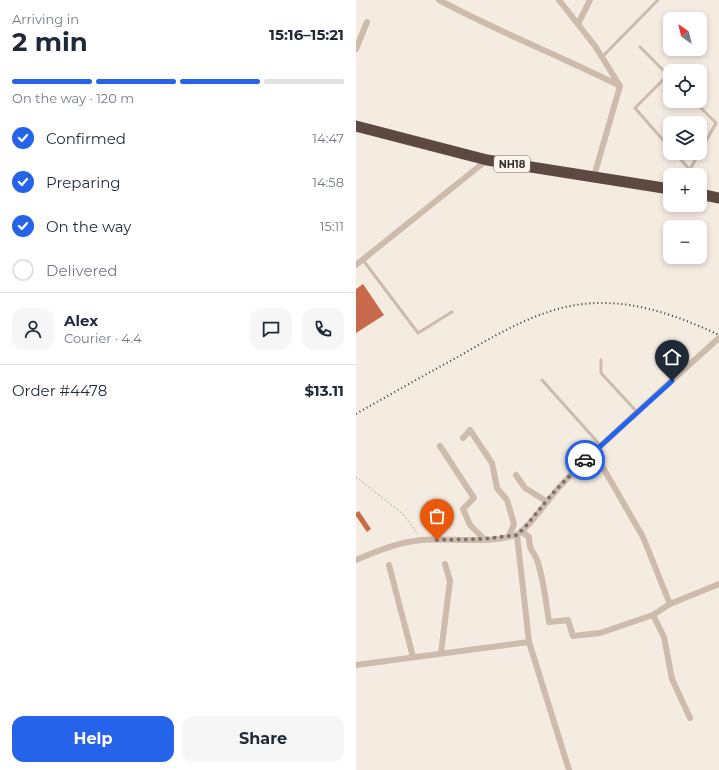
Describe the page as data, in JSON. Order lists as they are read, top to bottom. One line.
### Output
{"streets":{"highway":["NH18"]},"north":"top left","page":{"heading":["2 min","Arriving in","15:16–15:21"],"panel":["Alex","Courier · 4.4","Order #4478","$13.11"],"map_buttons":["+","−"],"bar":"On the way · 120 m","list":[["Confirmed","14:47"],["Preparing","14:58"],["On the way","15:11"],"Delivered"],"buttons":["Help","Share"]}}
